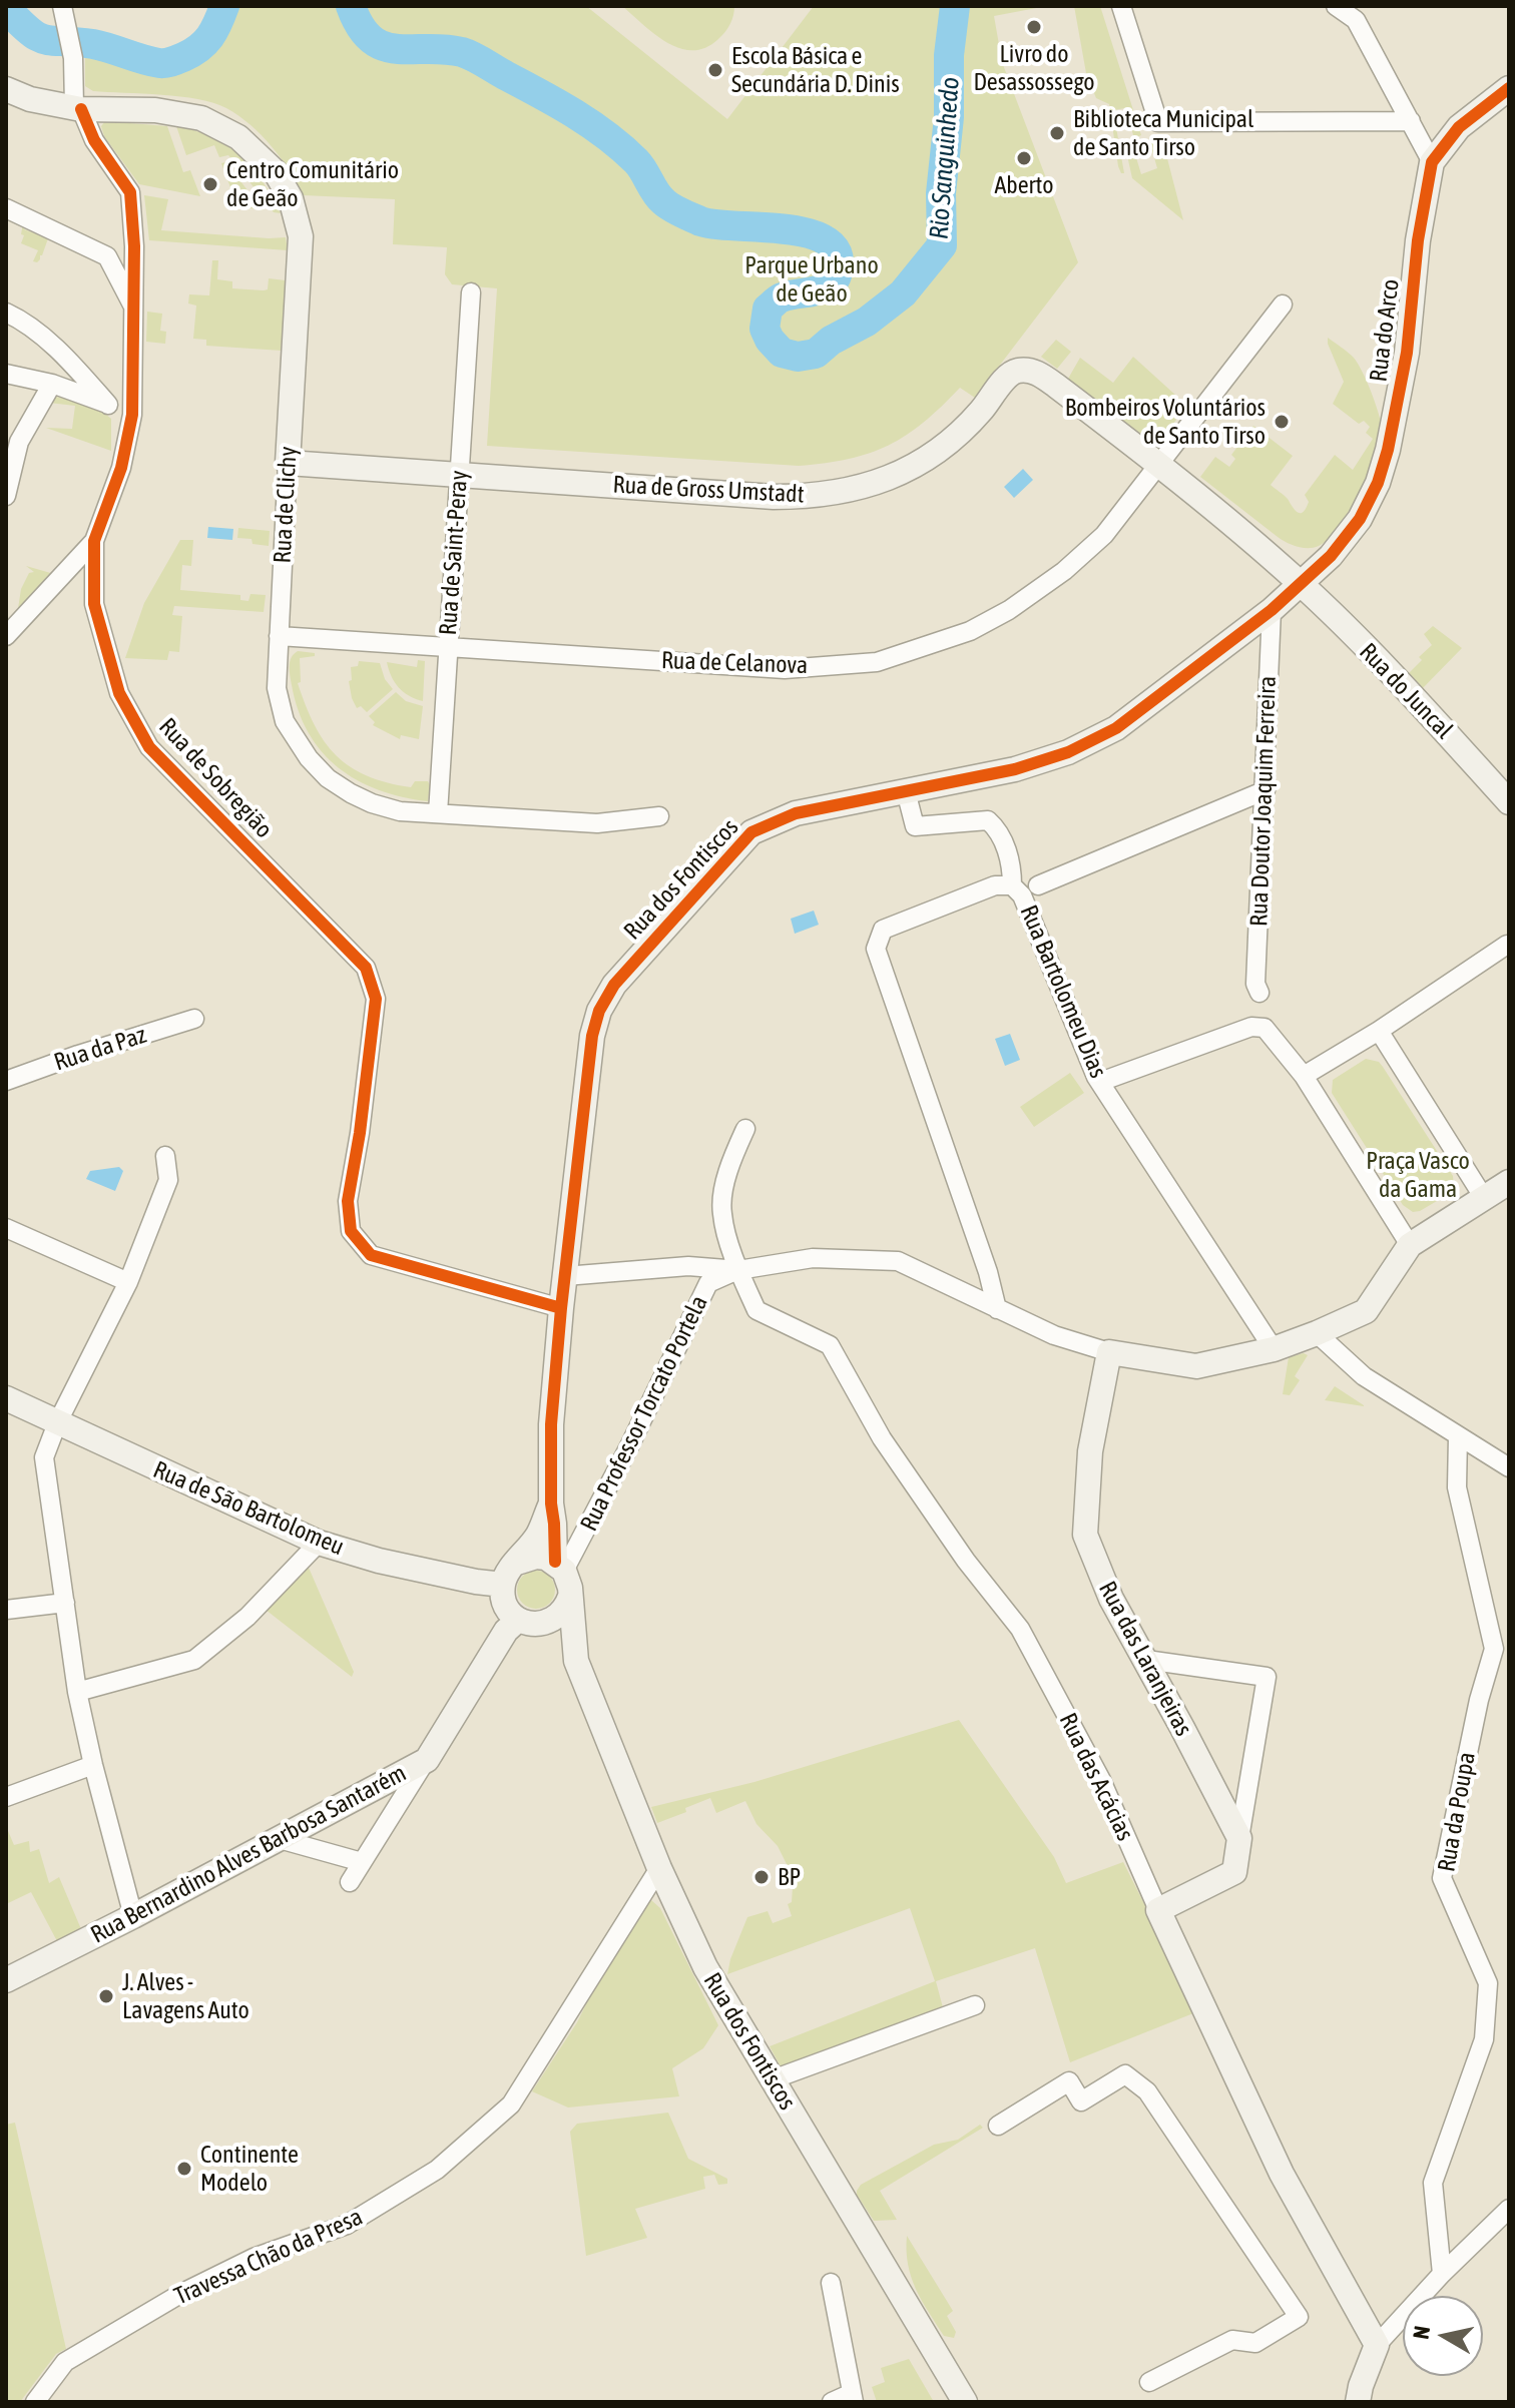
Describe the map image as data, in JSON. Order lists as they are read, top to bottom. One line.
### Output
{"streets":{"street":["Rua do Arco","Rua de Gross Umstadt","Rua de Clichy","Rua de Saint-Peray","Rua de Celanova","Rua do Juncal","Rua de Sobregião","Rua Doutor Joaquim Ferreira","Rua dos Fontiscos","Rua Bartolomeu Dias","Rua da Paz","Rua Professor Torcato Portela","Rua de São Bartolomeu","Rua das Laranjeiras","Rua das Acácias","Rua da Poupa","Rua Bernardino Alves Barbosa Santarém","Travessa Chão da Presa"]},"crossings":[["Rua do Arco","Rua de Gross Umstadt"],["Rua do Arco","Rua do Juncal"],["Rua do Arco","Rua dos Fontiscos"],["Rua de Gross Umstadt","Rua de Clichy"],["Rua de Gross Umstadt","Rua de Saint-Peray"],["Rua de Gross Umstadt","Rua de Celanova"],["Rua de Gross Umstadt","Rua do Juncal"],["Rua de Gross Umstadt","Rua dos Fontiscos"],["Rua de Clichy","Rua de Saint-Peray"],["Rua de Clichy","Rua de Celanova"],["Rua de Clichy","Rua de Sobregião"],["Rua de Saint-Peray","Rua de Celanova"],["Rua do Juncal","Rua dos Fontiscos"],["Rua de Sobregião","Rua dos Fontiscos"],["Rua Doutor Joaquim Ferreira","Rua dos Fontiscos"],["Rua dos Fontiscos","Rua Professor Torcato Portela"],["Rua dos Fontiscos","Rua de São Bartolomeu"],["Rua dos Fontiscos","Rua Bernardino Alves Barbosa Santarém"],["Rua dos Fontiscos","Travessa Chão da Presa"],["Rua Professor Torcato Portela","Rua de São Bartolomeu"],["Rua Professor Torcato Portela","Rua das Acácias"],["Rua Professor Torcato Portela","Rua Bernardino Alves Barbosa Santarém"],["Rua de São Bartolomeu","Rua Bernardino Alves Barbosa Santarém"]],"water":["Rio Sanguinhedo"],"parks":["Parque Urbano de Geão","Praça Vasco da Gama"],"places":["Livro do Desassossego","Escola Básica e Secundária D. Dinis","Biblioteca Municipal de Santo Tirso","Aberto","Centro Comunitário de Geão","Bombeiros Voluntários de Santo Tirso","BP","J. Alves - Lavagens Auto","Continente Modelo"],"north":"left"}
